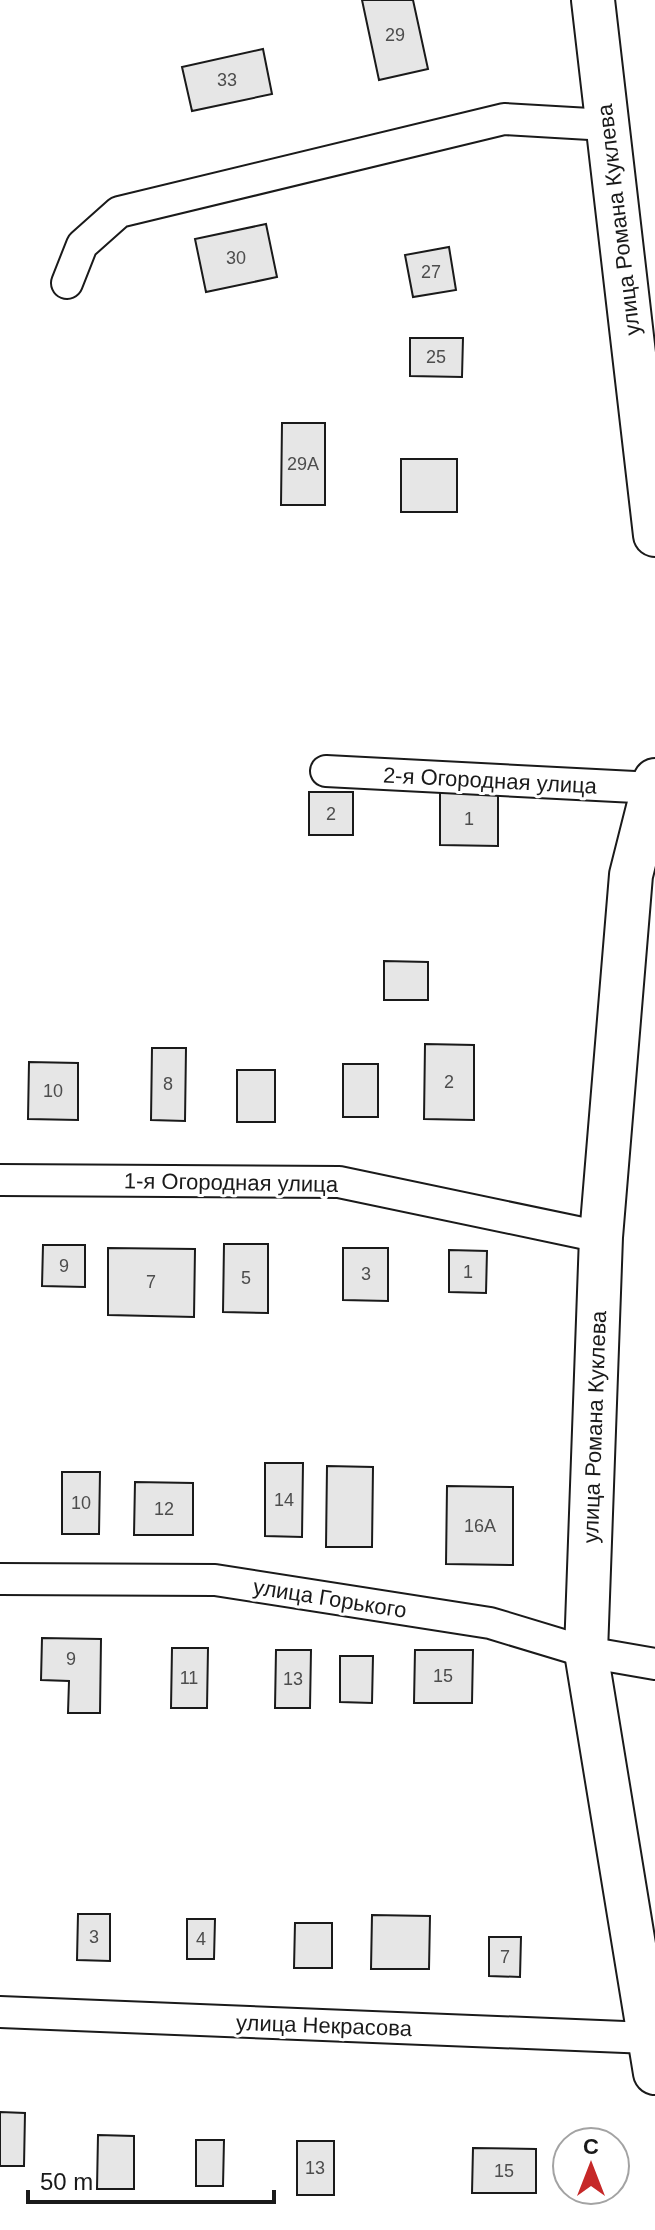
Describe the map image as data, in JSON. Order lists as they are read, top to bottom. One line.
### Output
{"streets":{"street":["улица Романа Куклева","2-я Огородная улица","1-я Огородная улица","улица Горького","улица Некрасова"]},"crossings":[["улица Романа Куклева","2-я Огородная улица"],["улица Романа Куклева","1-я Огородная улица"],["улица Романа Куклева","улица Горького"],["улица Романа Куклева","улица Некрасова"]],"house_numbers":["29","33","30","27","25","29А","2","1","2","8","10","9","1","3","5","7","14","10","12","16А","9","15","11","13","3","4","7","13","15"],"scale_bar":"50 m","north":"top"}
